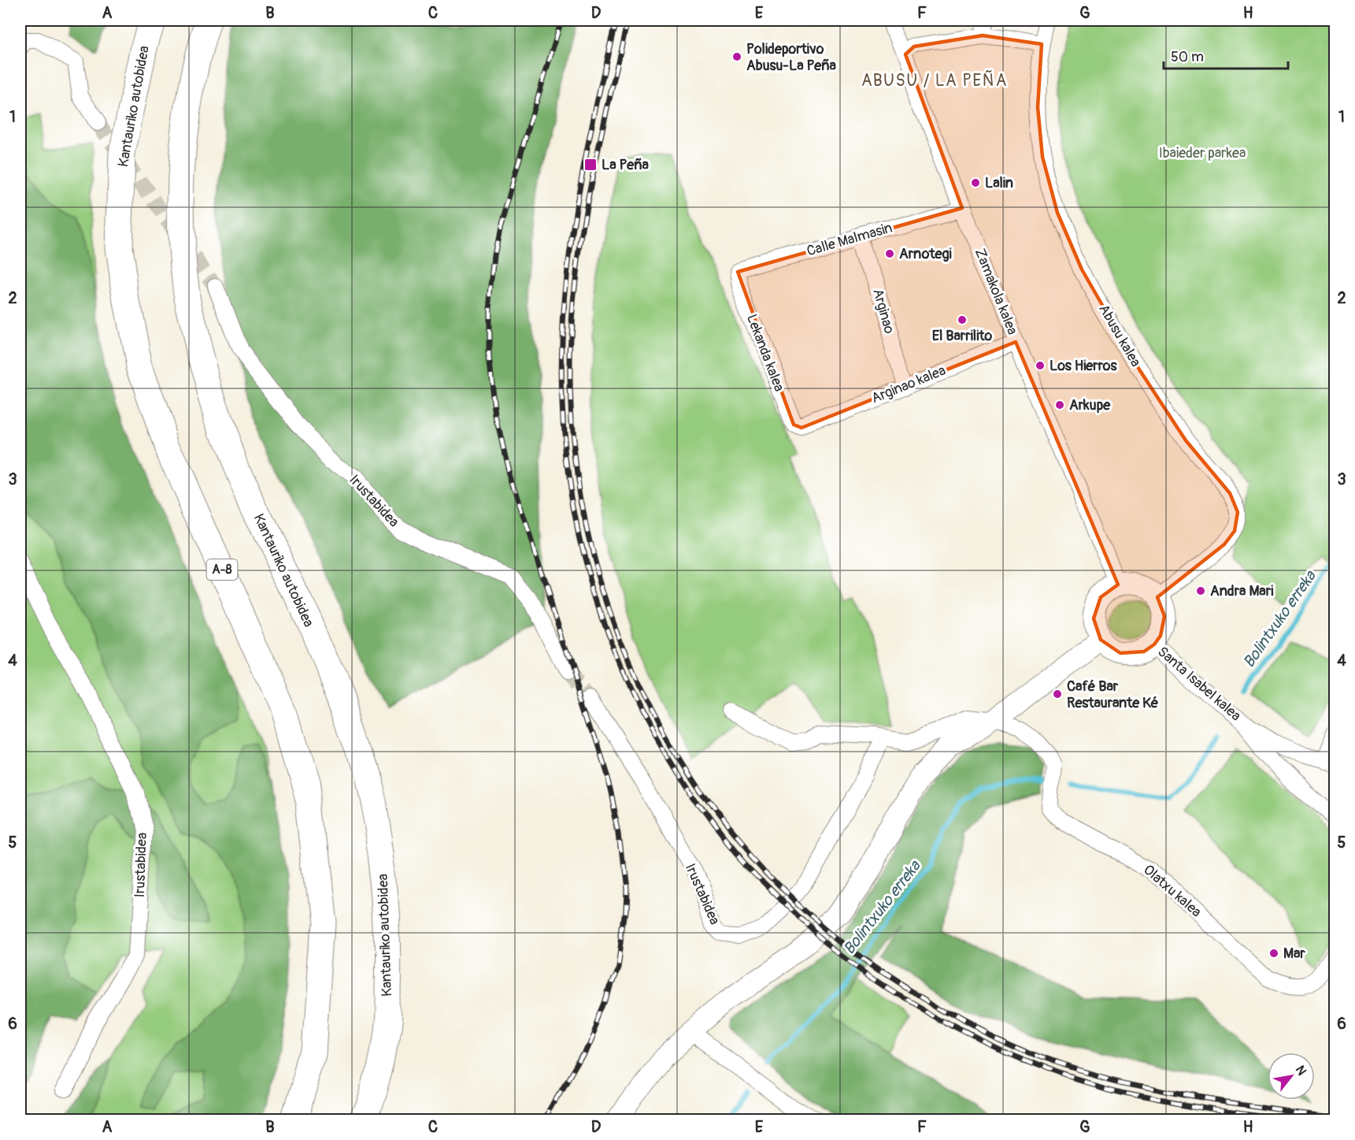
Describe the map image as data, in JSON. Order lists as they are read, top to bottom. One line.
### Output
{"streets":{"highway":["Kantauriko autobidea","A-8"],"street":["Calle Malmasin","Zamakola kalea","Arginao","Abusu kalea","Lekanda kalea","Arginao kalea","Irustabidea","Santa Isabel kalea","Olatxu kalea"]},"crossings":[["Calle Malmasin","Zamakola kalea"],["Calle Malmasin","Arginao"],["Calle Malmasin","Lekanda kalea"],["Zamakola kalea","Abusu kalea"],["Zamakola kalea","Arginao kalea"],["Zamakola kalea","Santa Isabel kalea"],["Arginao","Arginao kalea"],["Abusu kalea","Santa Isabel kalea"],["Lekanda kalea","Arginao kalea"]],"districts":["ABUSU / LA PEÑA"],"water":["Bolintxuko erreka"],"parks":["Ibaieder parkea"],"places":{"other":["Polideportivo Abusu-La Peña","Lalin","Arnotegi","El Barrilito","Los Hierros","Arkupe","Andra Mari","Café Bar Restaurante Ké","Mar"],"transit":["La Peña"]},"scale_bar":"50 m","north":"top right","grid":{"columns":["A","B","C","D","E","F","G","H"],"rows":["1","2","3","4","5","6"]}}
